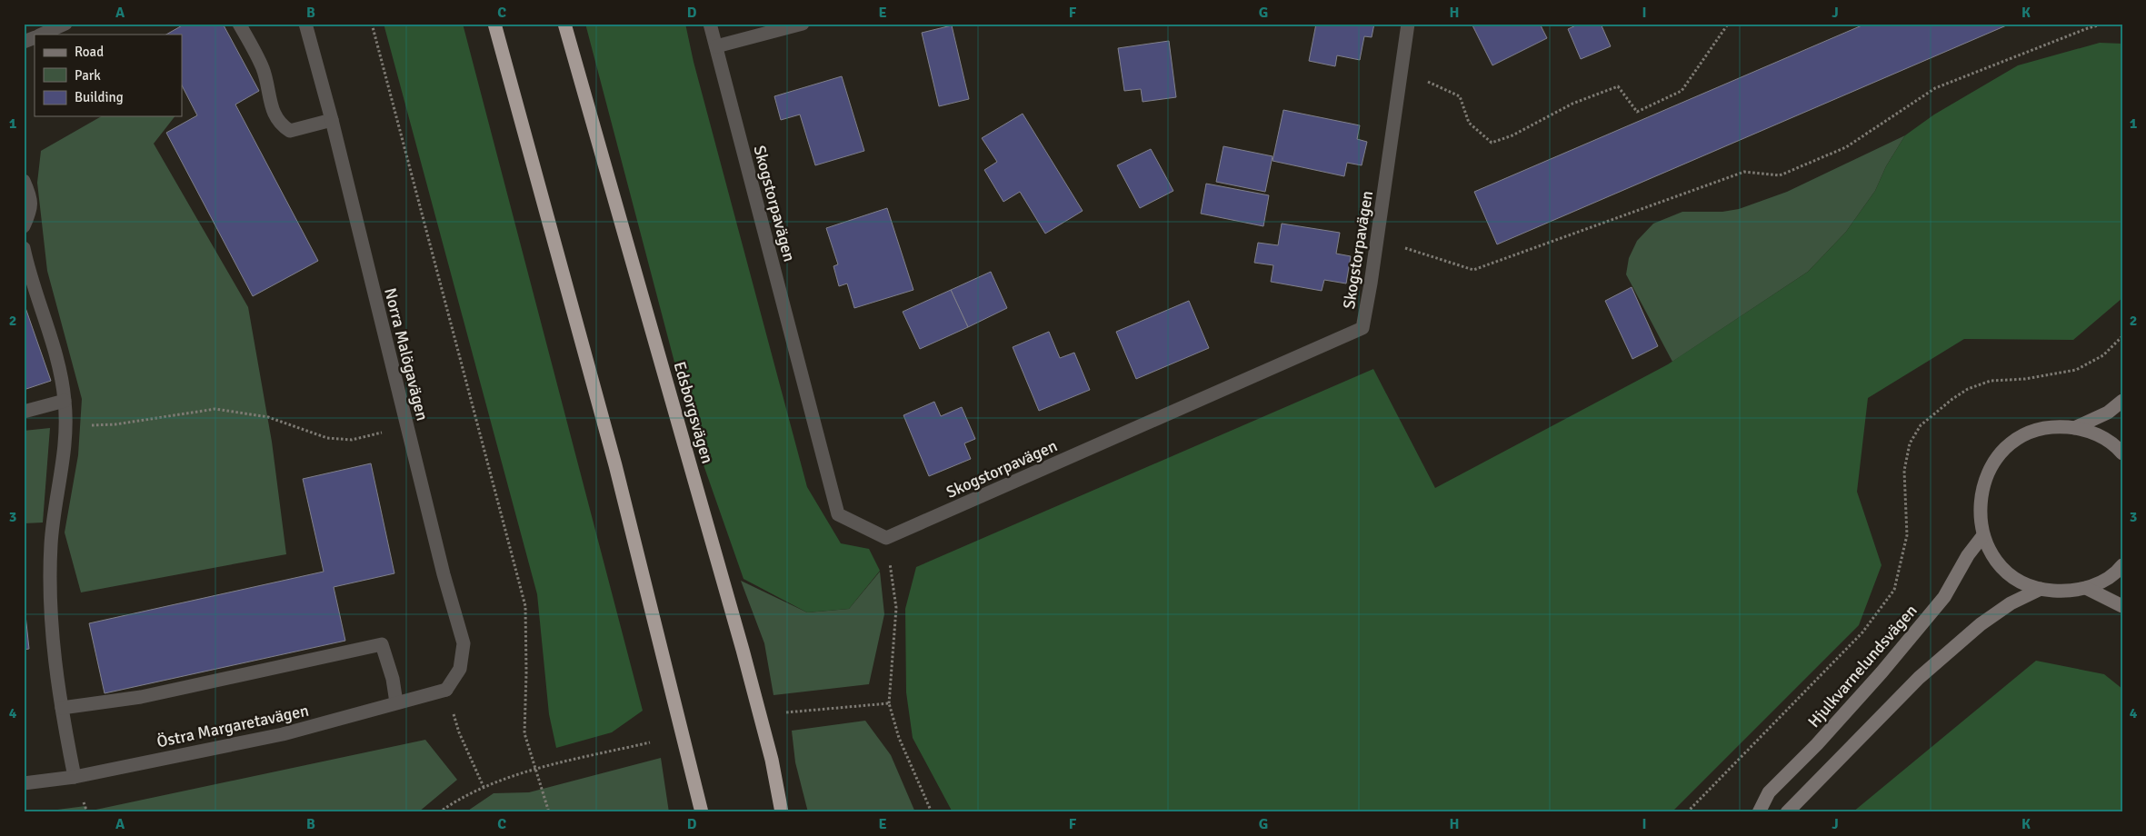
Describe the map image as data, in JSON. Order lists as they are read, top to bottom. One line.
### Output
{"streets":{"highway":["Edsborgsvägen"],"street":["Skogstorpavägen","Norra Malögavägen","Hjulkvarnelundsvägen","Östra Margaretavägen"]},"crossings":[["Norra Malögavägen","Östra Margaretavägen"]],"legend":["Road","Park","Building"],"grid":{"columns":["A","B","C","D","E","F","G","H","I","J","K"],"rows":["1","2","3","4"]}}
